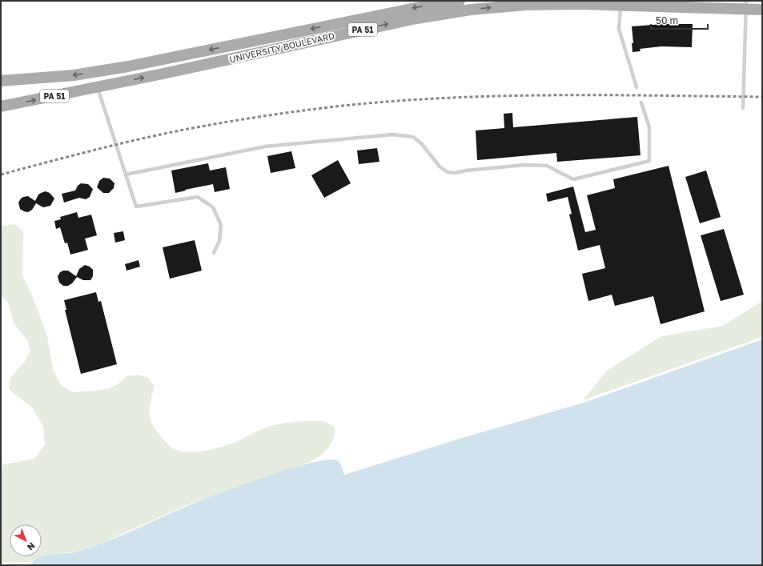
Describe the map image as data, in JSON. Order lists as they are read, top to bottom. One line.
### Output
{"streets":{"main road":["PA 51","UNIVERSITY BOULEVARD"]},"crossings":[["PA 51","UNIVERSITY BOULEVARD"]],"scale_bar":"50 m","north":"bottom right"}
